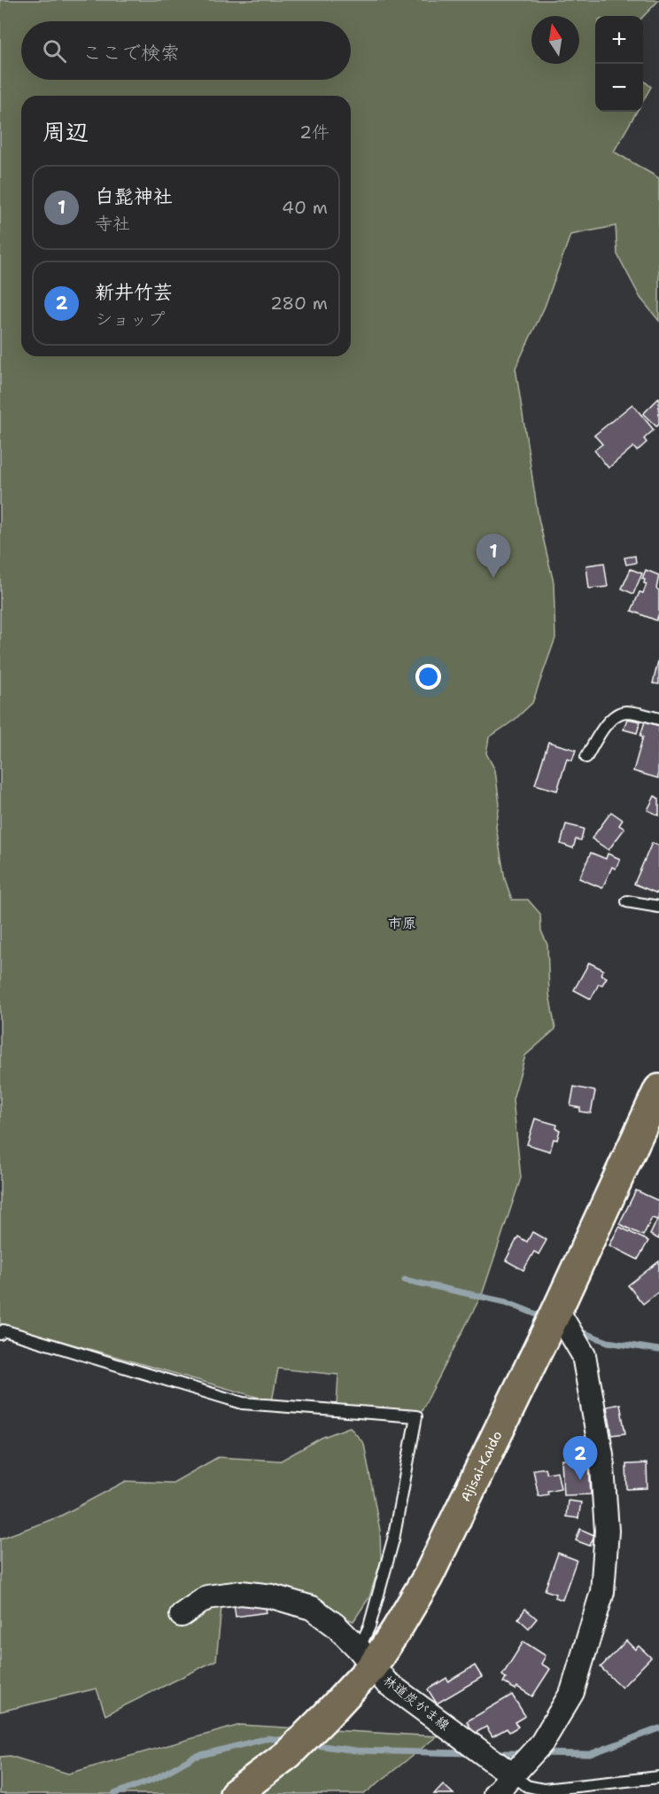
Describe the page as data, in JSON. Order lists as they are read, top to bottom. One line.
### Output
{"streets":{"highway":["Ajisai-Kaido"],"street":["林道炭がま線"]},"crossings":[["Ajisai-Kaido","林道炭がま線"]],"districts":["市原"],"north":"top","page":{"map_buttons":["+","−"],"search":"ここで検索","heading":["周辺","2件"],"list":[{"mark":"1","name":"白髭神社","note":"寺社","value":"40 m"},{"mark":"2","name":"新井竹芸","note":"ショップ","value":"280 m"}],"pins":["1","2"]}}
